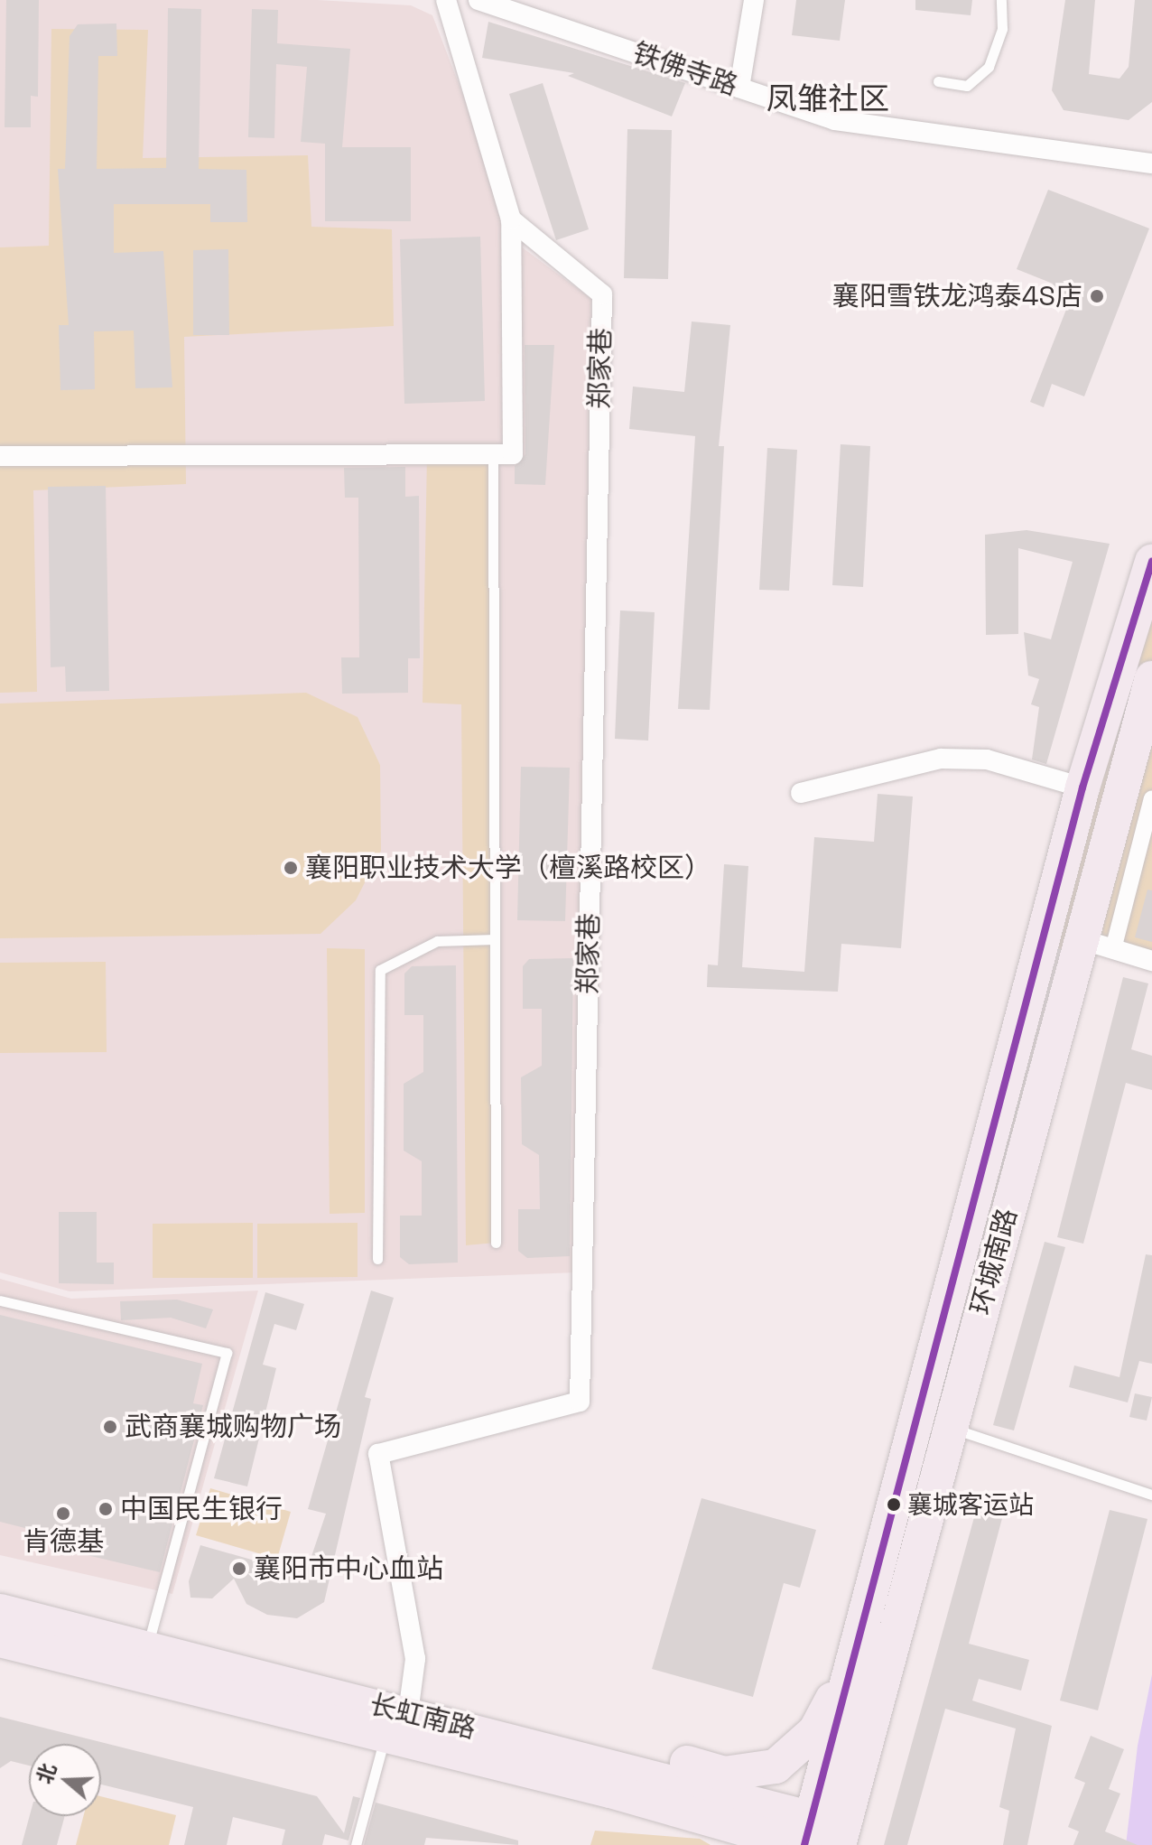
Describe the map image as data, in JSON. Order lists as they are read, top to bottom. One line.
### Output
{"streets":{"highway":["环城南路","长虹南路"],"street":["铁佛寺路","郑家巷"]},"crossings":[["郑家巷","长虹南路"],["环城南路","长虹南路"]],"districts":["凤雏社区"],"places":["襄阳雪铁龙鸿泰4S店","襄阳职业技术大学（檀溪路校区）","武商襄城购物广场","襄城客运站","中国民生银行","肯德基","襄阳市中心血站"],"north":"left"}
